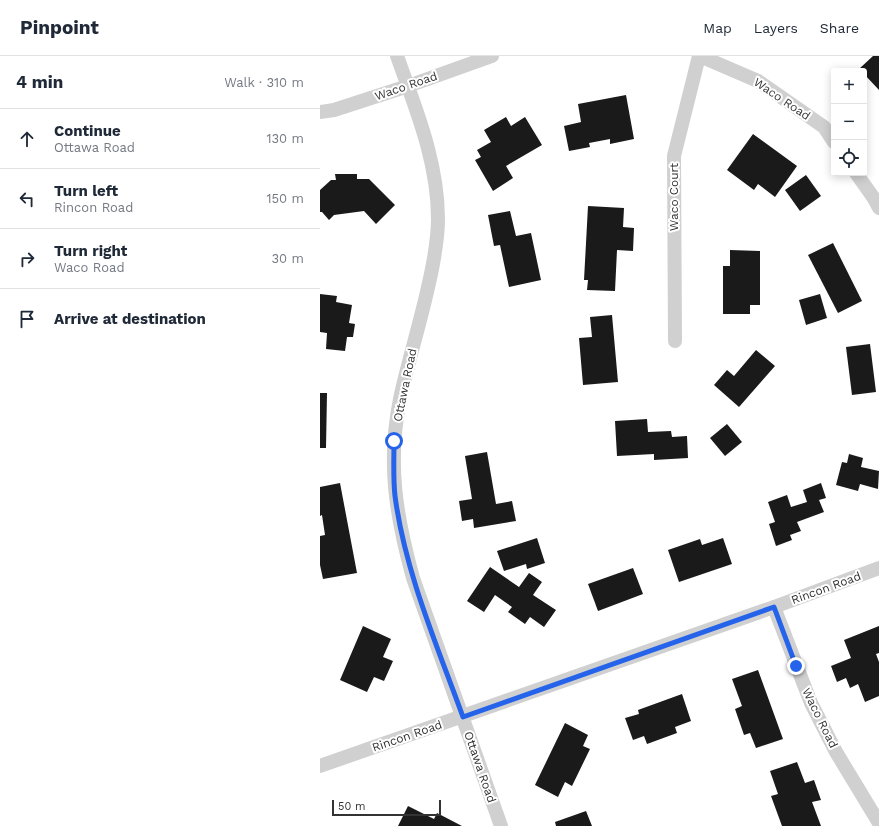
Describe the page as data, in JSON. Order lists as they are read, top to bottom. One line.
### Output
{"streets":{"street":["Waco Road","Waco Court","Ottawa Road","Rincon Road"]},"crossings":[["Waco Road","Waco Court"],["Waco Road","Ottawa Road"],["Waco Road","Rincon Road"],["Ottawa Road","Rincon Road"]],"scale_bar":"50 m","page":{"header":"Pinpoint","nav":["Map","Layers","Share"],"heading":["4 min","Walk · 310 m"],"map_buttons":["+","−"],"list":[["Continue","Ottawa Road","130 m"],["Turn left","Rincon Road","150 m"],["Turn right","Waco Road","30 m"],"Arrive at destination"],"scale":"50 m"}}
